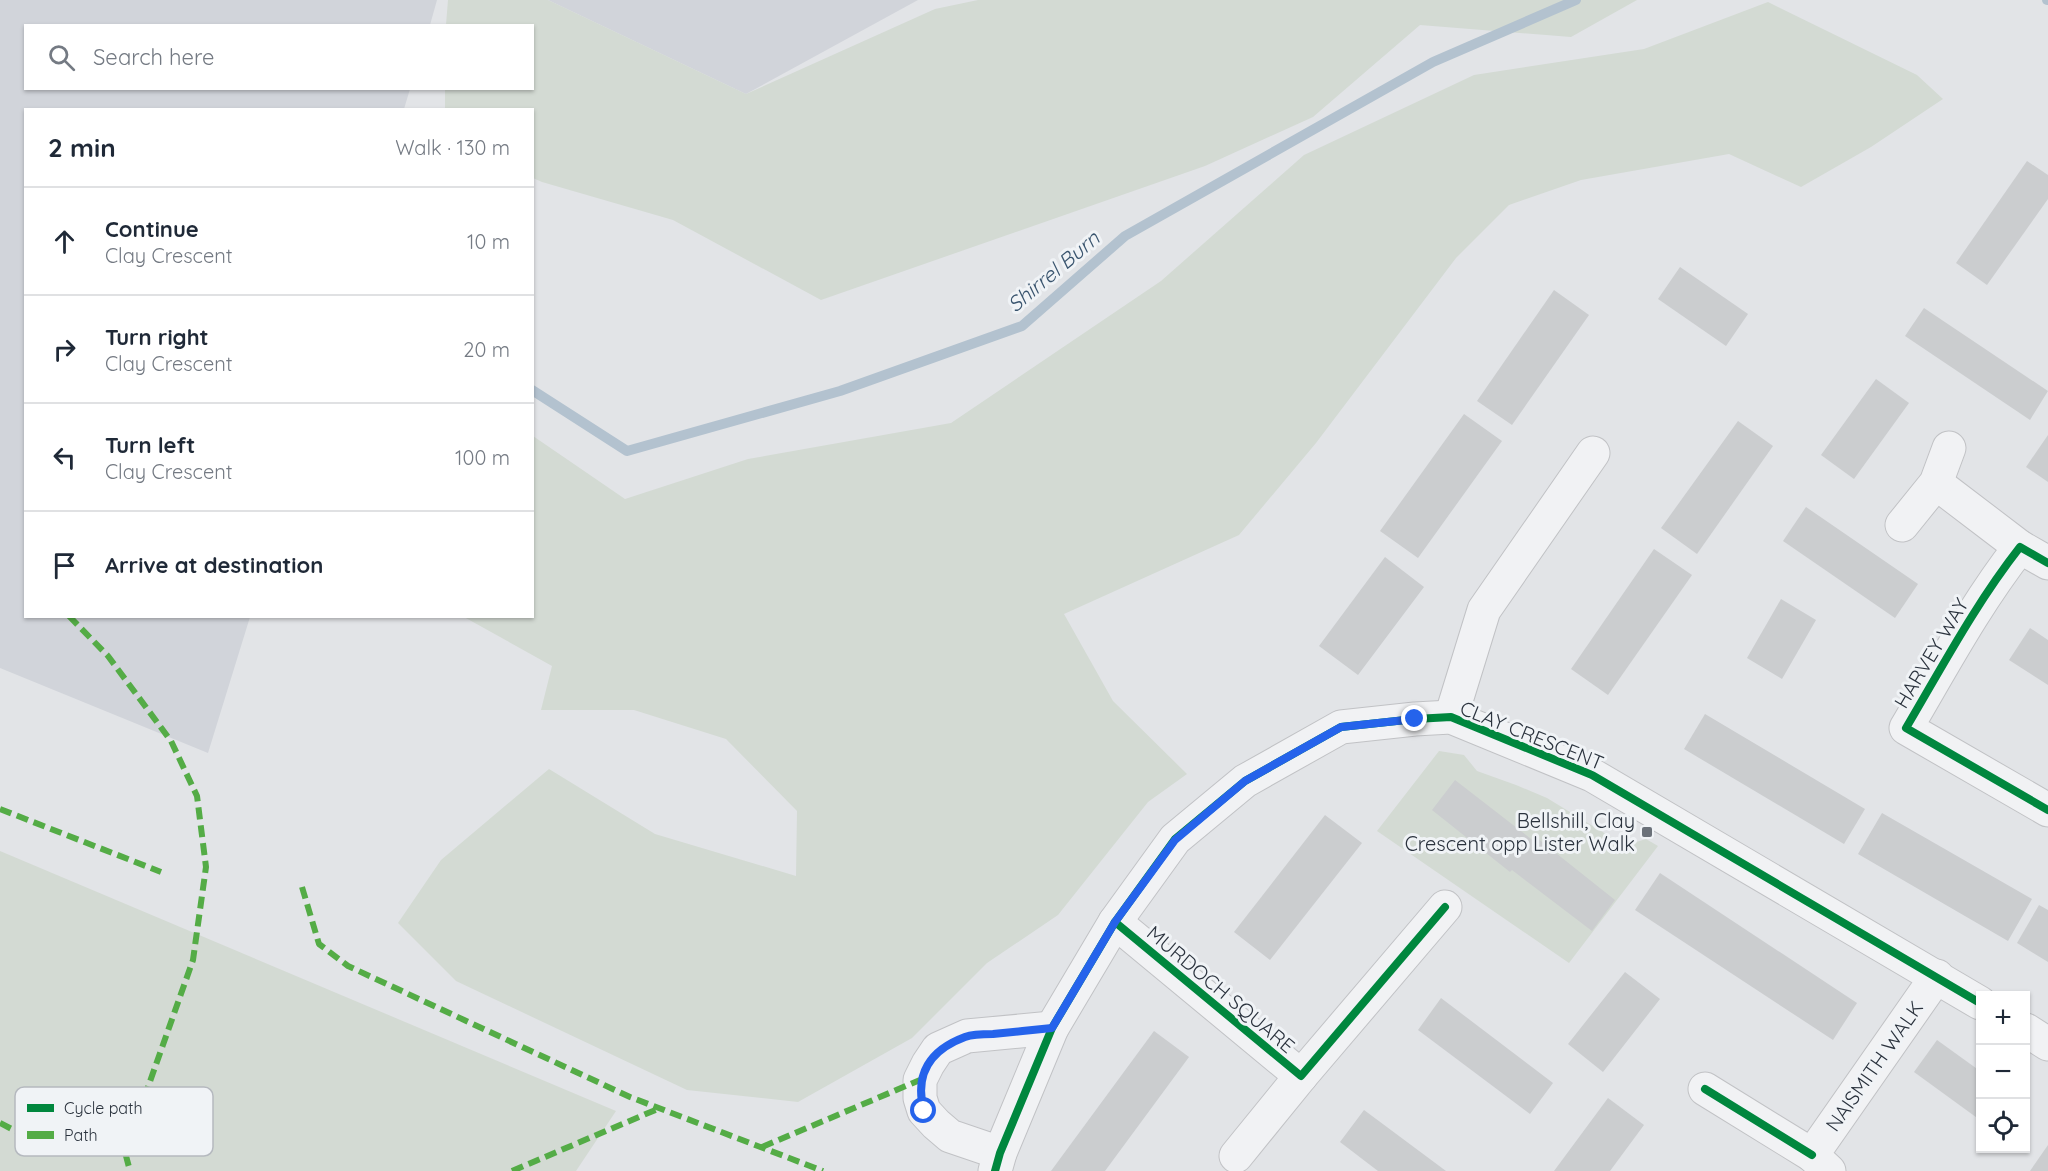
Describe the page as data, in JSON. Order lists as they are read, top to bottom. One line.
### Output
{"streets":{"street":["HARVEY WAY","CLAY CRESCENT","MURDOCH SQUARE","NAISMITH WALK"]},"crossings":[["CLAY CRESCENT","MURDOCH SQUARE"],["CLAY CRESCENT","NAISMITH WALK"]],"water":["Shirrel Burn"],"places":{"transit":["Bellshill, Clay Crescent opp Lister Walk"]},"legend":["Cycle path","Path"],"page":{"search":"Search here","heading":["2 min","Walk · 130 m"],"list":[["Continue","Clay Crescent","10 m"],["Turn right","Clay Crescent","20 m"],["Turn left","Clay Crescent","100 m"],"Arrive at destination"],"map_buttons":["+","−"]}}
